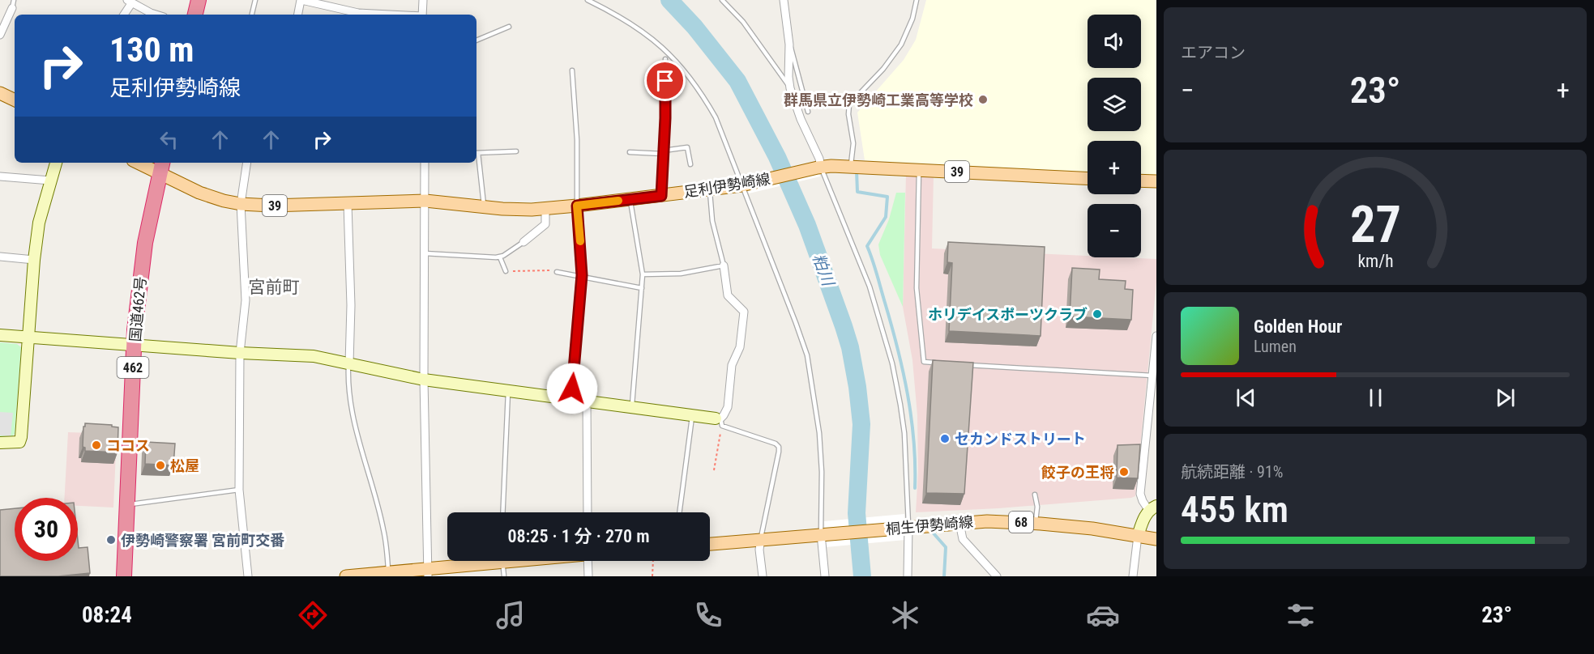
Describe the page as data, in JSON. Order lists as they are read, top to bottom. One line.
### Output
{"streets":{"highway":["国道462号","462"],"main road":["39","足利伊勢崎線","68","桐生伊勢崎線"]},"crossings":[["足利伊勢崎線","国道462号"]],"districts":["宮前町"],"water":["粕川"],"places":["群馬県立伊勢崎工業高等学校","ホリデイスポーツクラブ","セカンドストリート","ココス","松屋","餃子の王将","伊勢崎警察署 宮前町交番"],"page":{"tile":["エアコン",["航続距離 · 91%","455 km"]],"map_buttons":["+","−"],"turn":["130 m","足利伊勢崎線"],"heat":["−","23°","+"],"song":["Golden Hour","Lumen"],"limit":"30","trip":"08:25 · 1 分 · 270 m","tabs":["08:24","23°"],"gauge":["27","km/h"]}}
